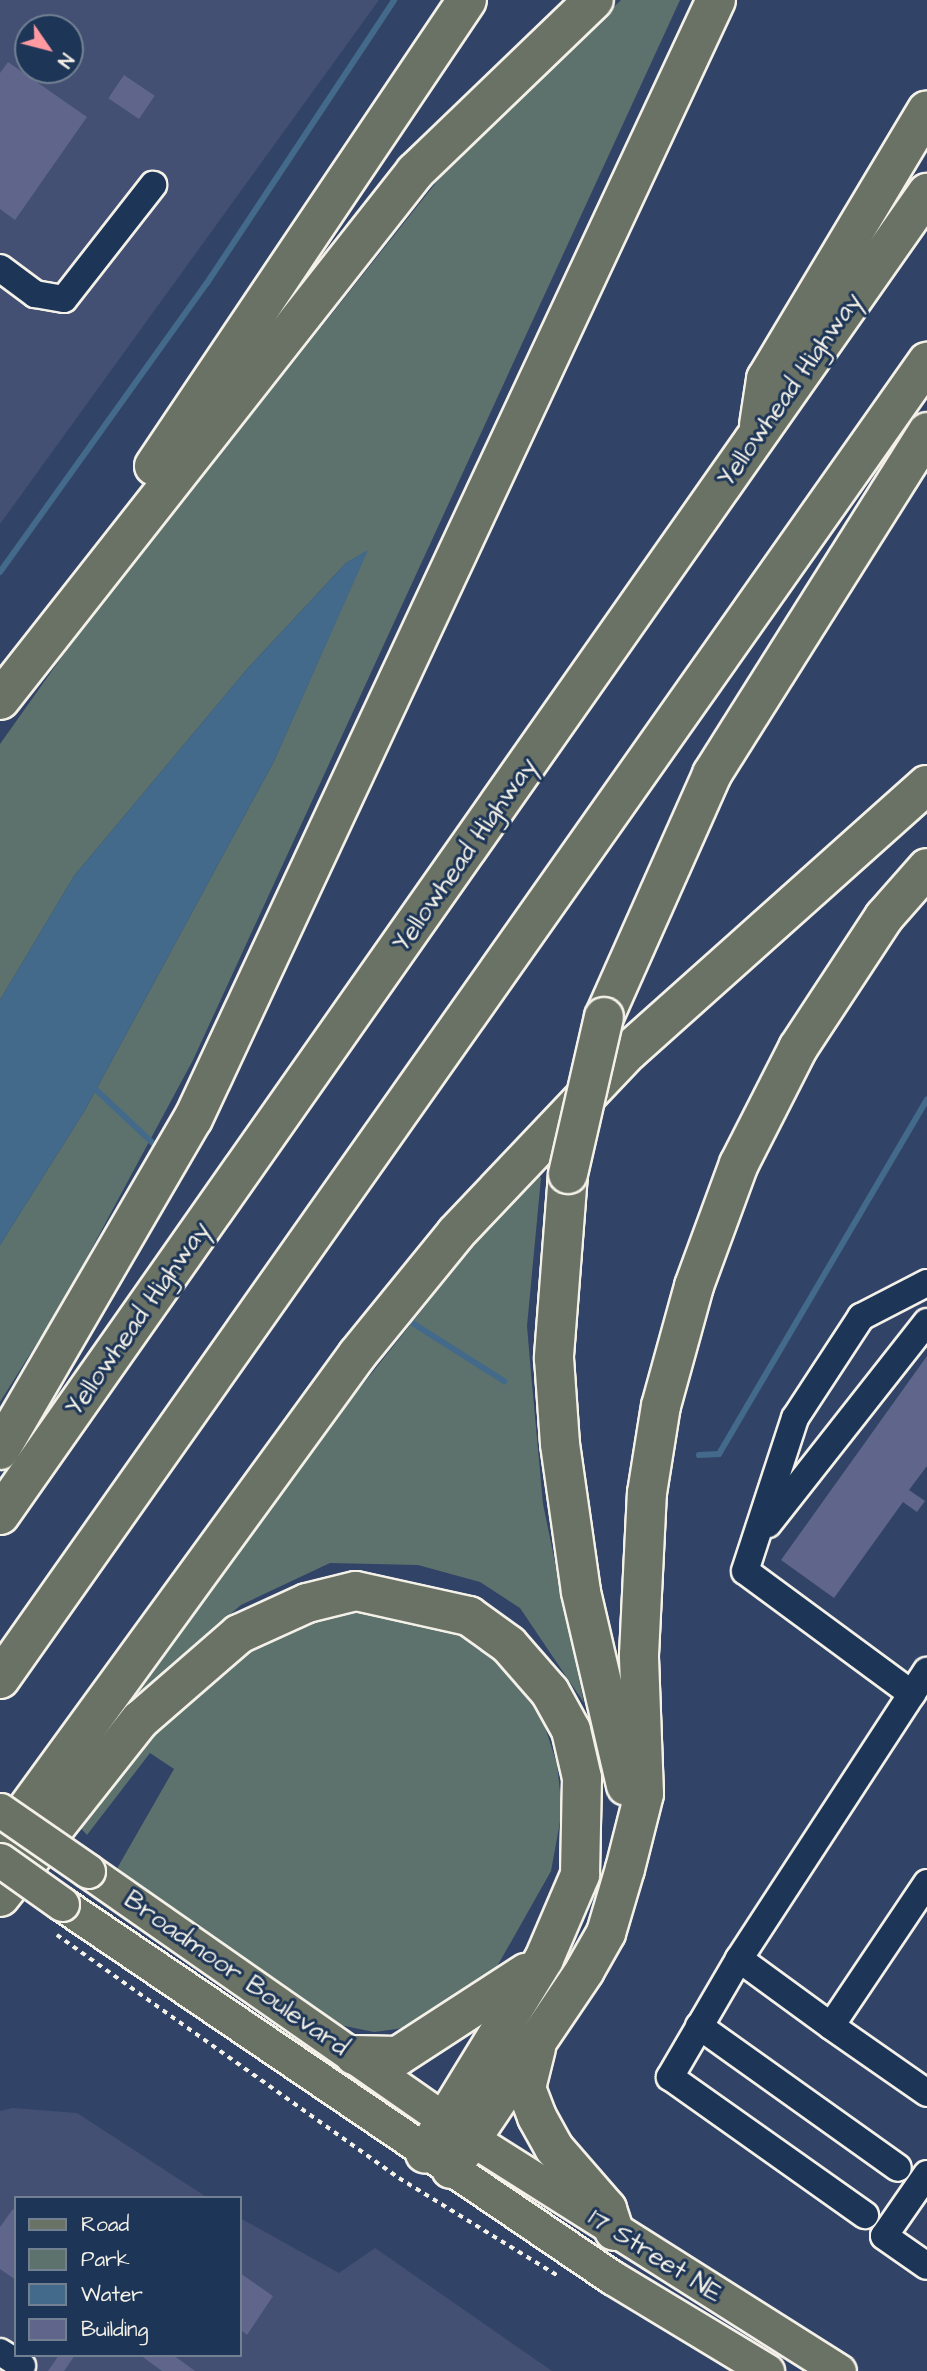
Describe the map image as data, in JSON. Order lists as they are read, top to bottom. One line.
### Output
{"streets":{"highway":["Yellowhead Highway"],"main road":["Broadmoor Boulevard","17 Street NE"]},"crossings":[["Broadmoor Boulevard","17 Street NE"]],"legend":["Road","Park","Water","Building"],"north":"bottom right"}
